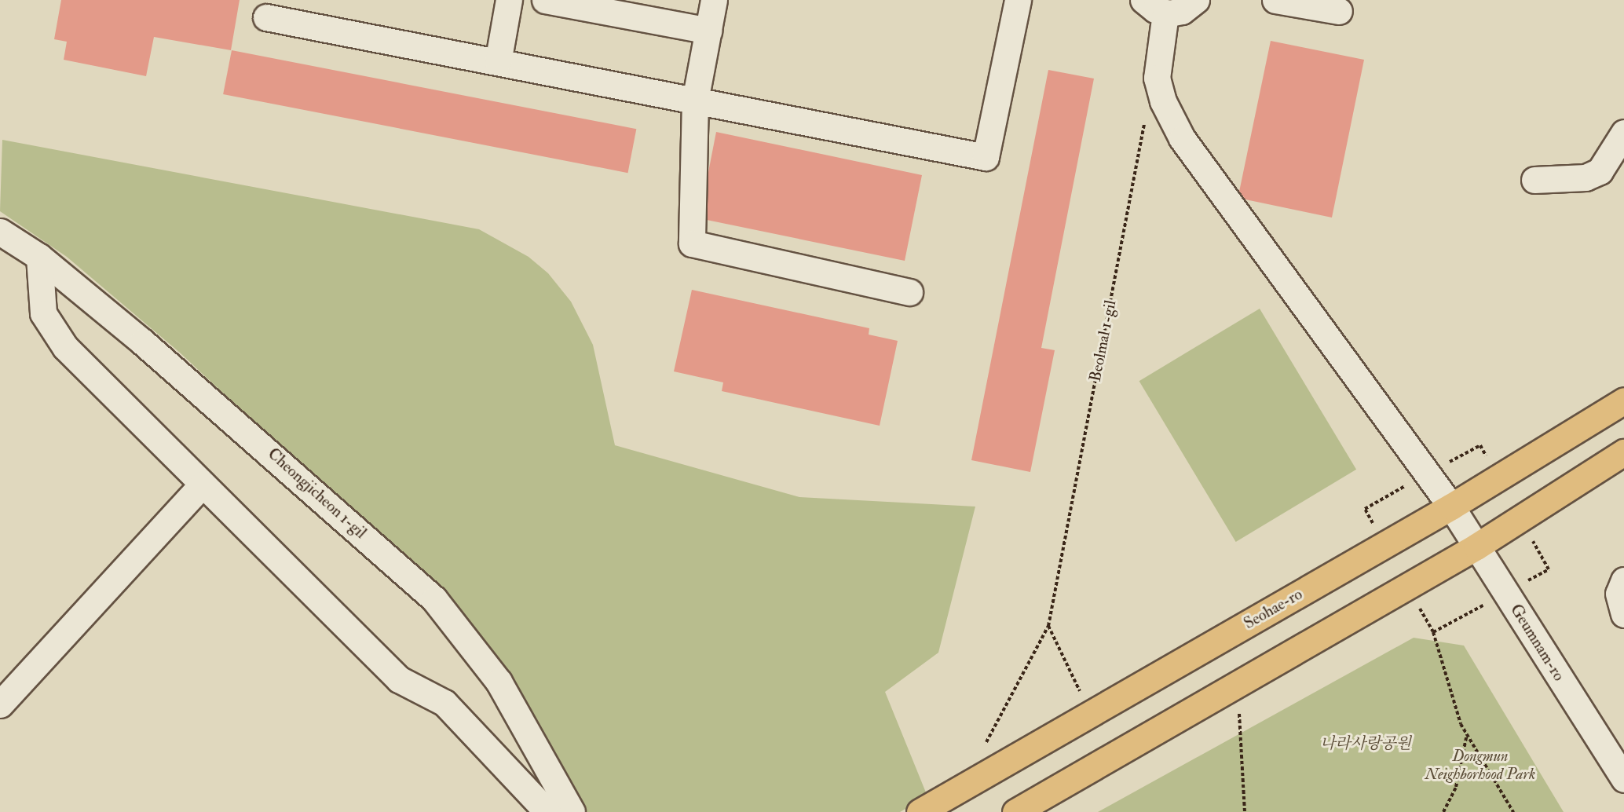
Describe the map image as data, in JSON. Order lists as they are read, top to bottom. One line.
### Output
{"streets":{"main road":["Seohae-ro"],"street":["Cheongjicheon 1-gil","Geumnam-ro"],"path":["Beolmal 1-gil"]},"crossings":[["Seohae-ro","Geumnam-ro"]],"parks":["나라사랑공원","Dongmun Neighborhood Park"]}
